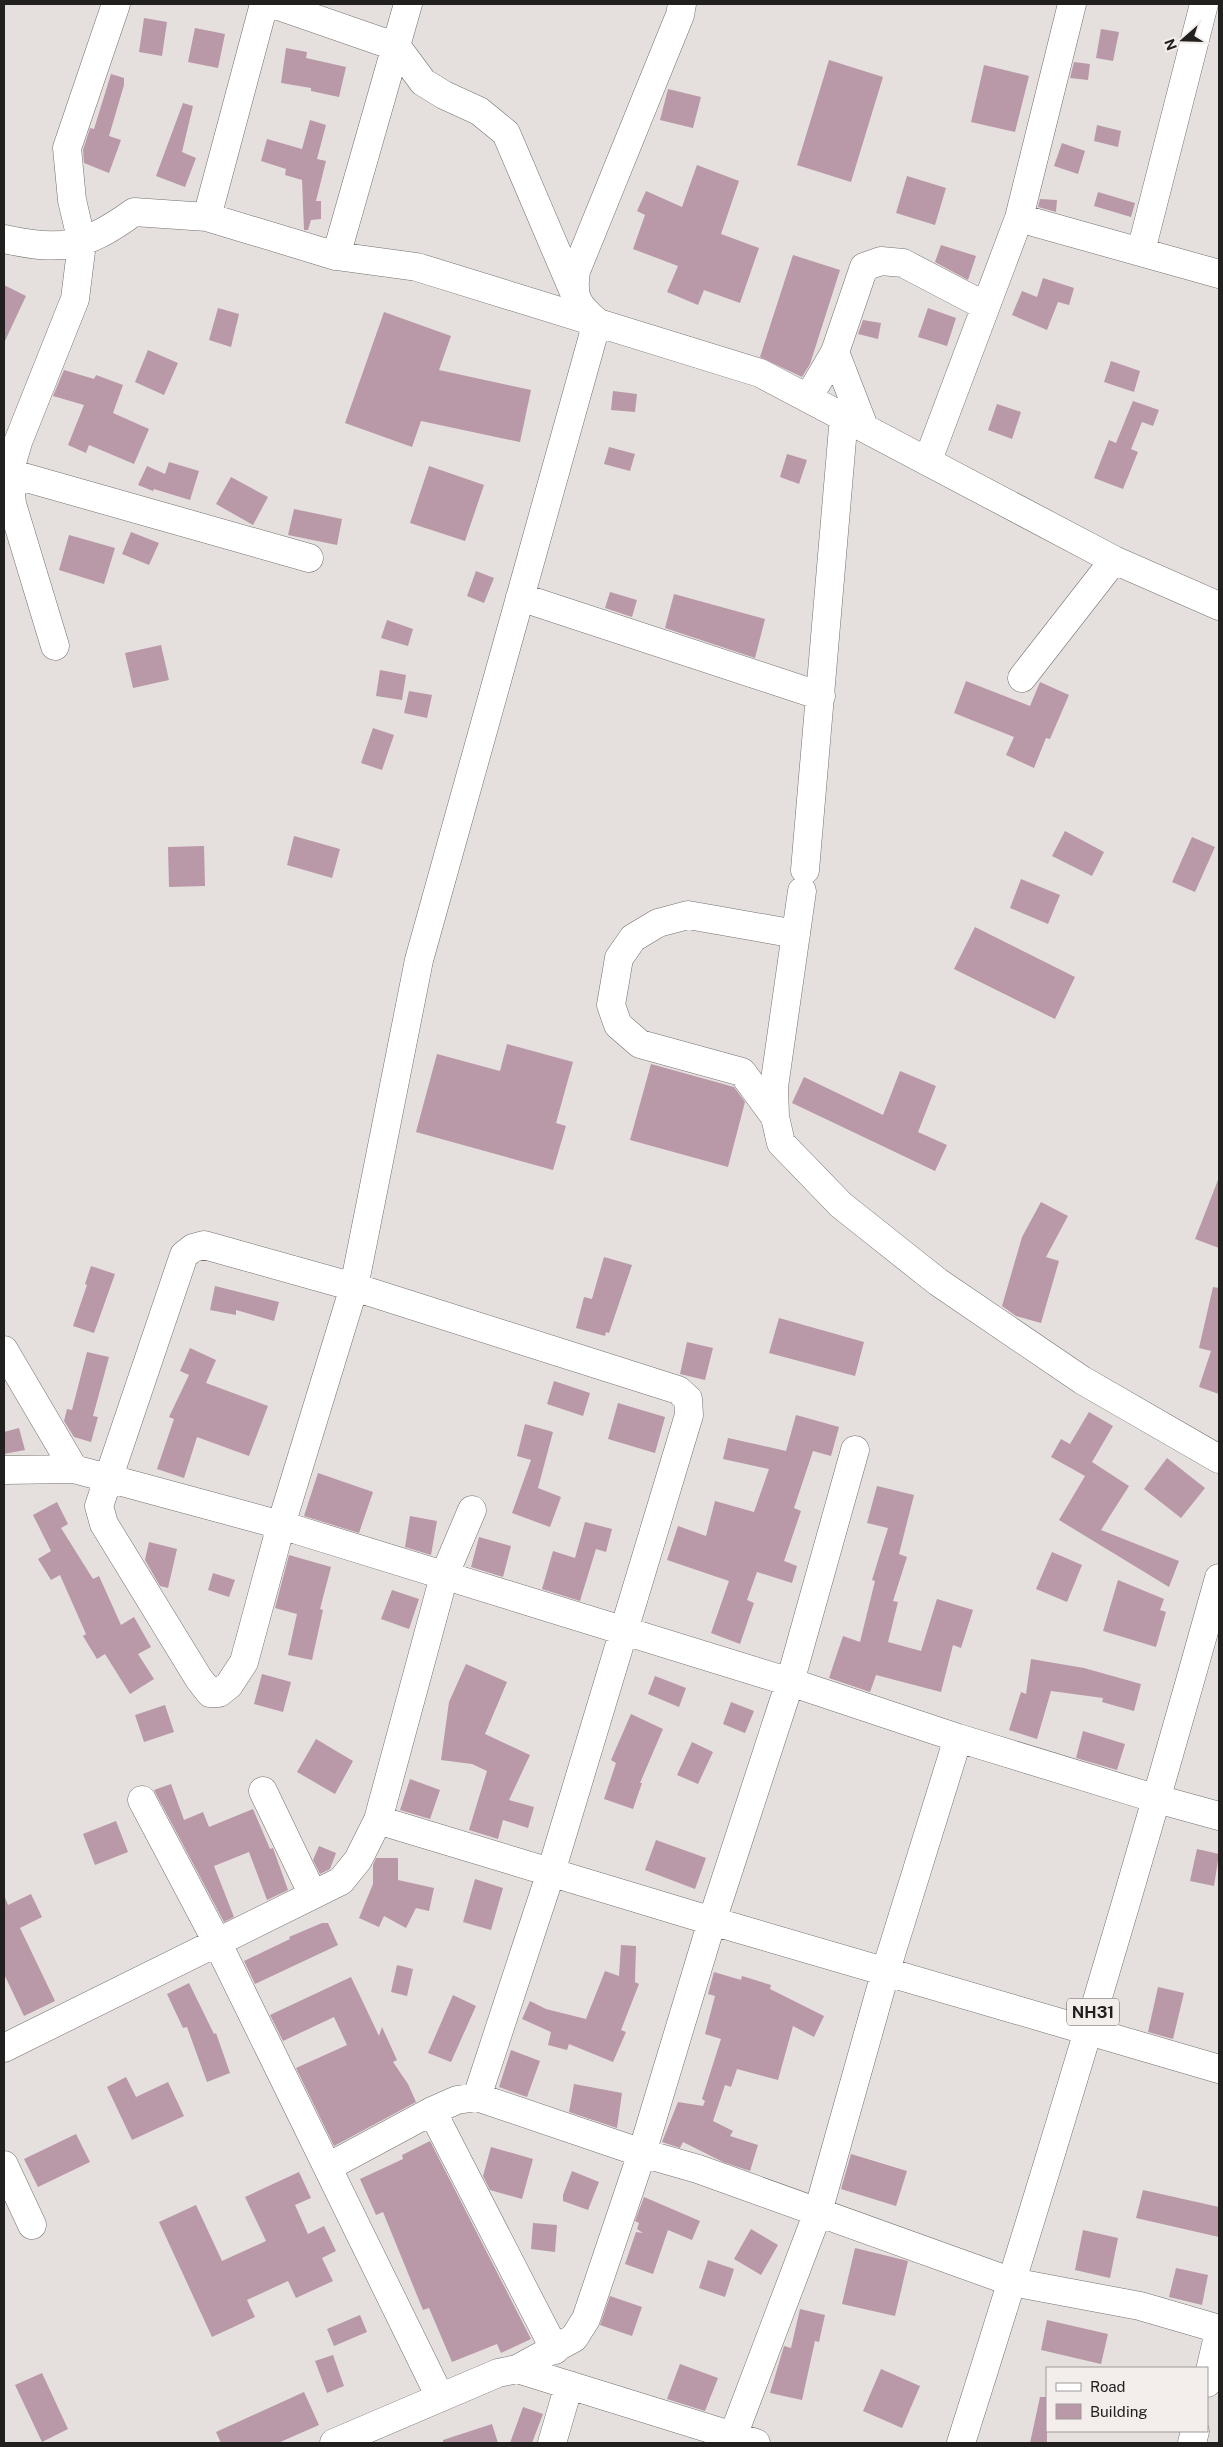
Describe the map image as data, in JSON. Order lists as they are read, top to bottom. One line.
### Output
{"streets":{"main road":["NH31"]},"legend":["Road","Building"],"north":"left"}
